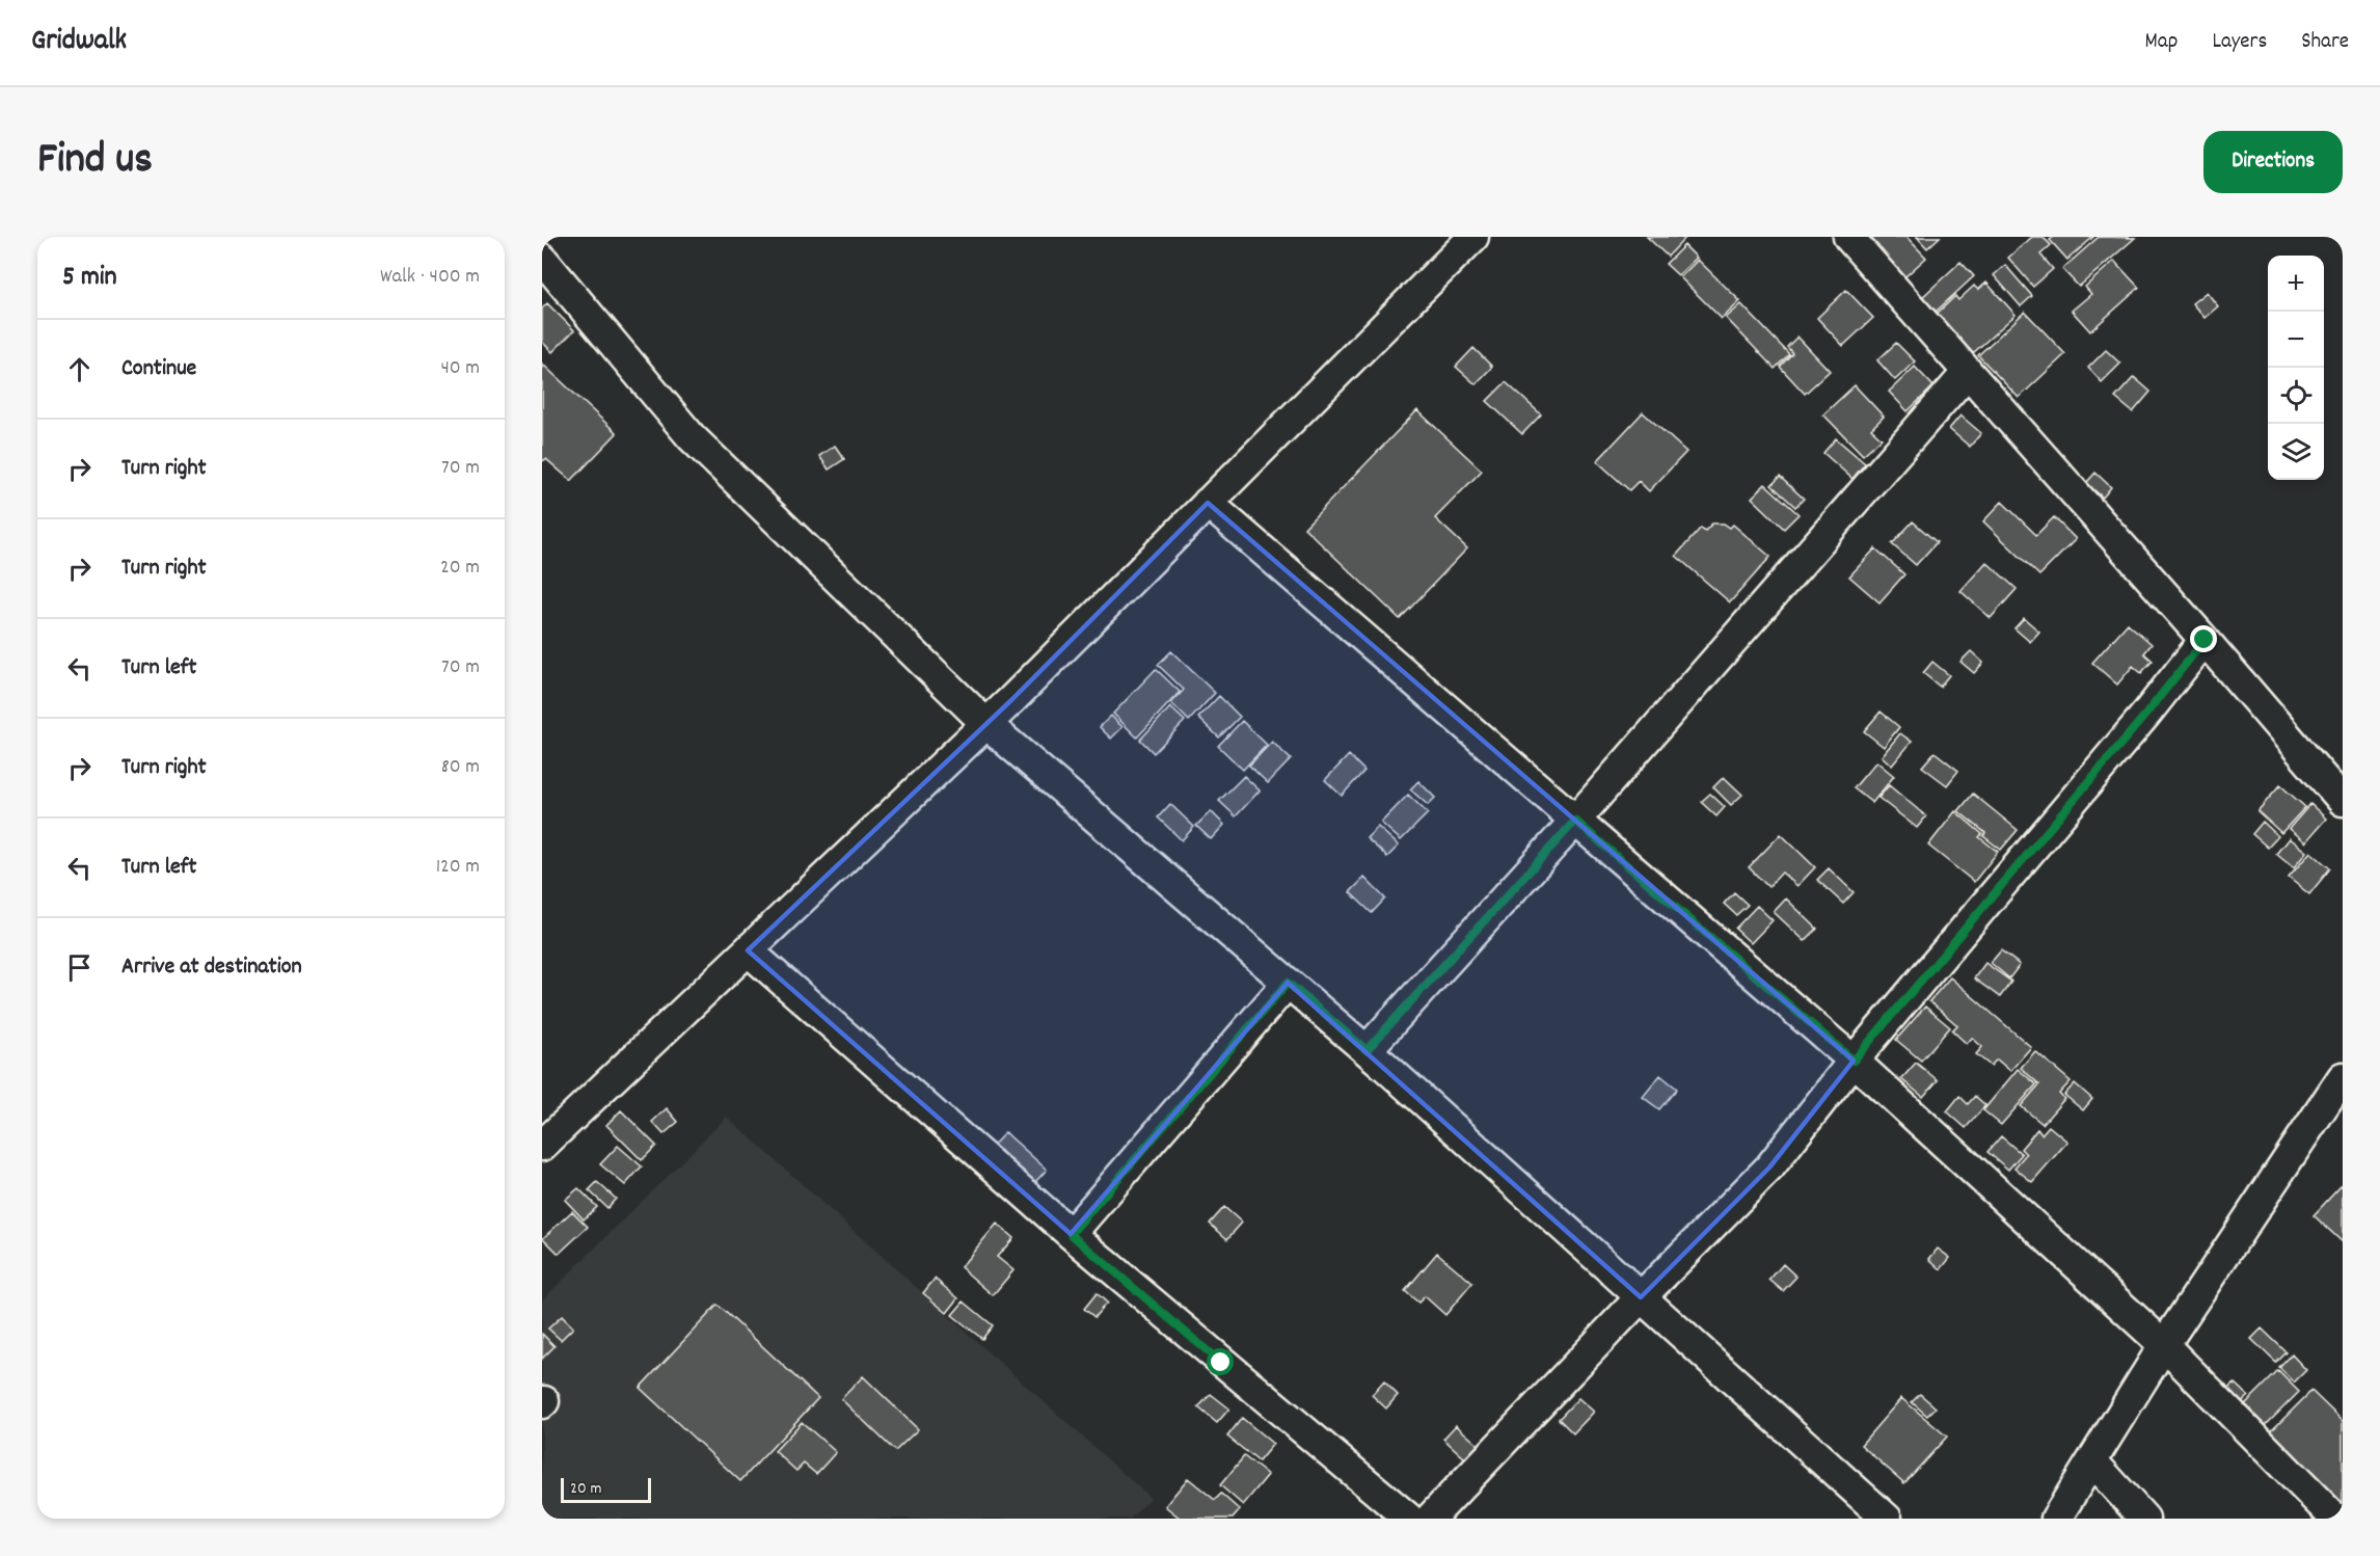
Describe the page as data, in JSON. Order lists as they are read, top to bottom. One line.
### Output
{"scale_bar":"20 m","page":{"header":"Gridwalk","nav":["Map","Layers","Share"],"title":"Find us","buttons":"Directions","heading":["5 min","Walk · 400 m"],"map_buttons":["+","−"],"list":[["Continue","40 m"],["Turn right","70 m"],["Turn right","20 m"],["Turn left","70 m"],["Turn right","80 m"],["Turn left","120 m"],"Arrive at destination"],"scale":"20 m"}}
